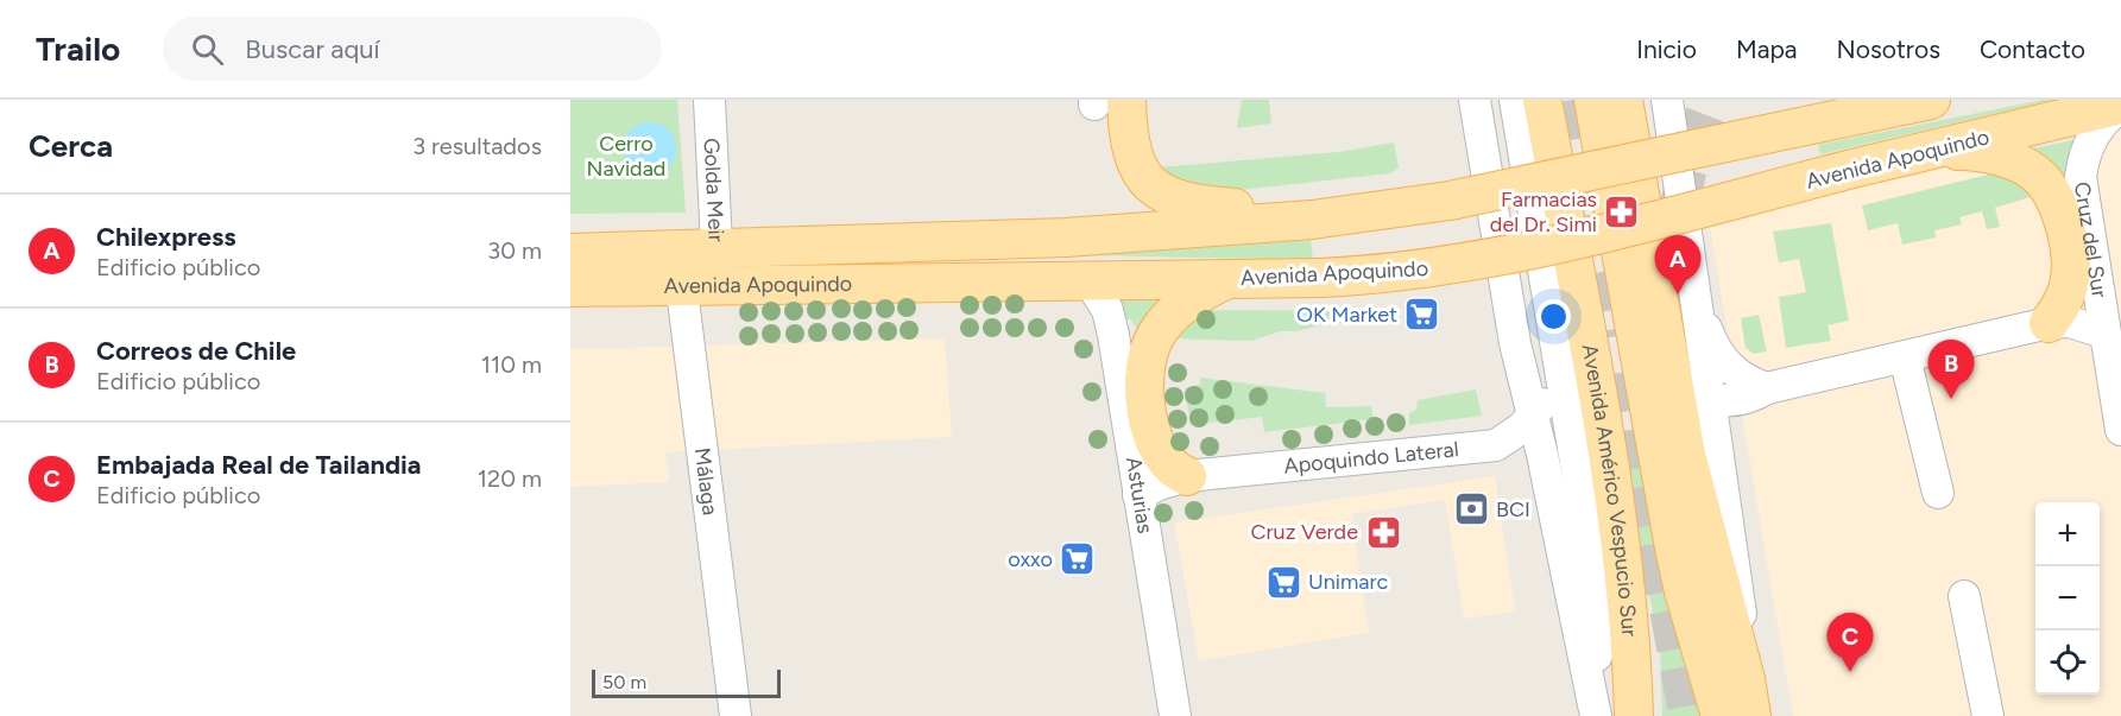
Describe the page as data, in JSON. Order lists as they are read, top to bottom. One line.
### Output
{"streets":{"main road":["Avenida Apoquindo","Avenida Américo Vespucio Sur"],"street":["Golda Meir","Cruz del Sur","Apoquindo Lateral","Málaga","Asturias"]},"crossings":[["Avenida Apoquindo","Golda Meir"],["Avenida Apoquindo","Cruz del Sur"],["Avenida Apoquindo","Málaga"],["Avenida Apoquindo","Asturias"],["Apoquindo Lateral","Avenida Américo Vespucio Sur"],["Apoquindo Lateral","Asturias"]],"parks":["Cerro Navidad"],"places":{"pharmacy":["Farmacias del Dr. Simi","Cruz Verde"],"supermarket":["OK Market","oxxo","Unimarc"],"bank":["BCI"]},"scale_bar":"50 m","page":{"header":"Trailo","search":"Buscar aquí","nav":["Inicio","Mapa","Nosotros","Contacto"],"heading":["Cerca","3 resultados"],"list":[{"mark":"A","name":"Chilexpress","note":"Edificio público","value":"30 m"},{"mark":"B","name":"Correos de Chile","note":"Edificio público","value":"110 m"},{"mark":"C","name":"Embajada Real de Tailandia","note":"Edificio público","value":"120 m"}],"pins":["A","B","C"],"map_buttons":["+","−"],"scale":"50 m"}}
